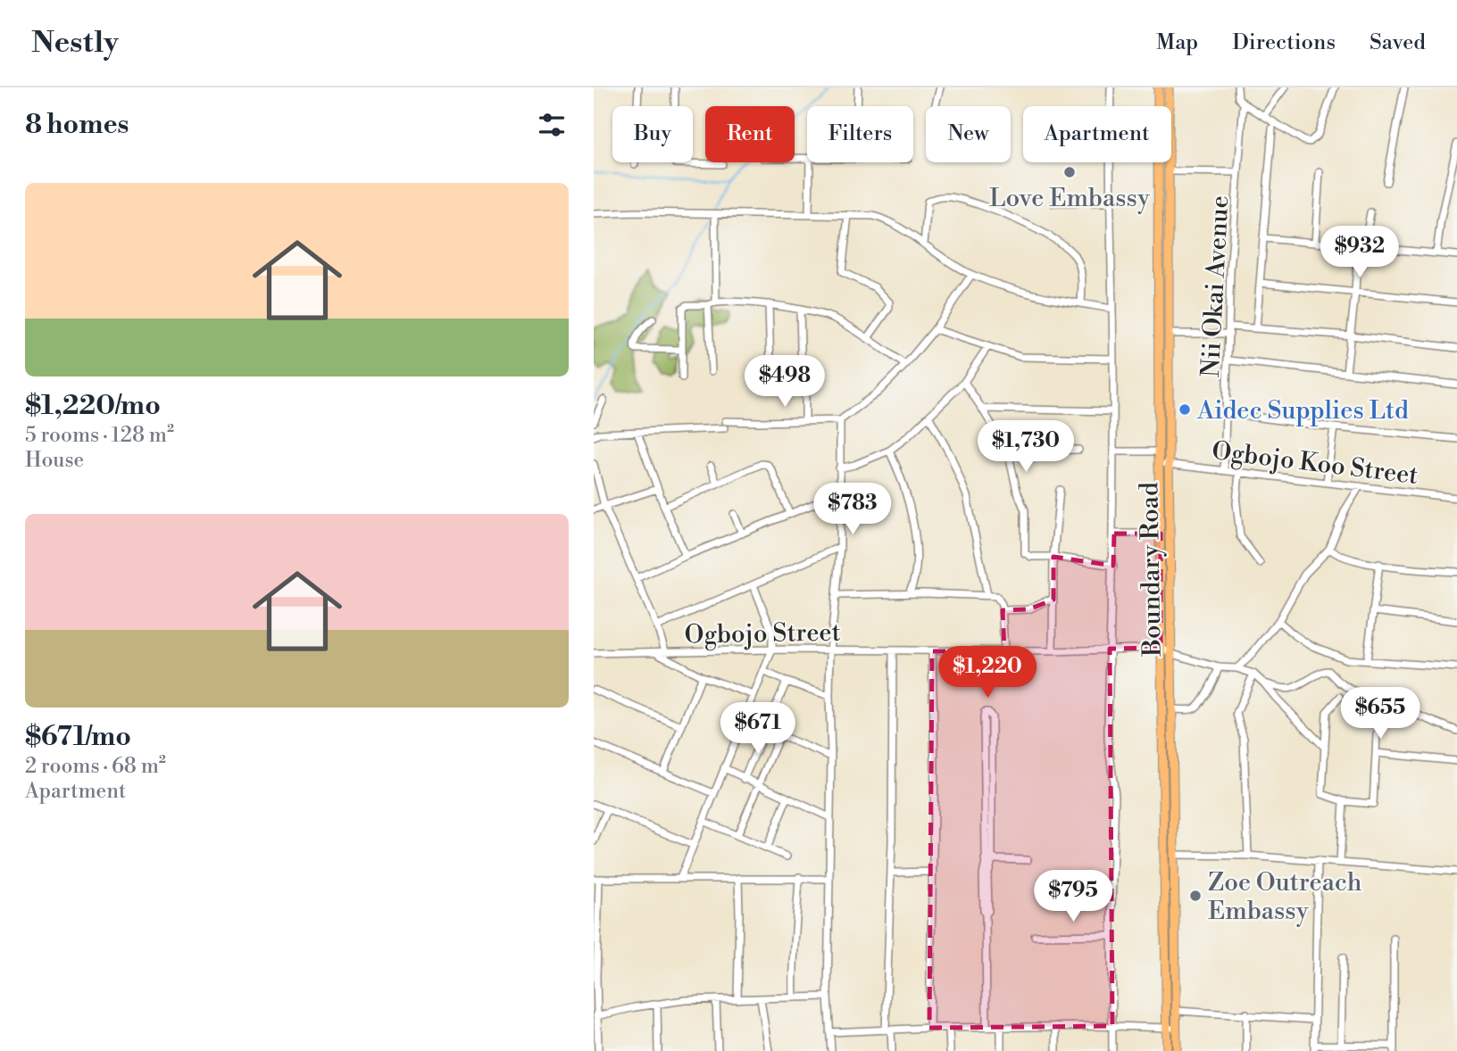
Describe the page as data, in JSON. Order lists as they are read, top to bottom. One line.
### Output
{"streets":{"main road":["Boundary Road"],"street":["Nii Okai Avenue","Ogbojo Koo Street","Ogbojo Street"]},"crossings":[["Nii Okai Avenue","Ogbojo Koo Street"],["Ogbojo Koo Street","Boundary Road"],["Boundary Road","Ogbojo Street"]],"places":["Love Embassy","Aidec Supplies Ltd","Zoe Outreach Embassy"],"page":{"header":"Nestly","nav":["Map","Directions","Saved"],"heading":"8 homes","chip":["Buy","Rent","Filters","New","Apartment"],"list":[{"name":"$1,220/mo","note":"5 rooms · 128 m² · House"},{"name":"$671/mo","note":"2 rooms · 68 m² · Apartment"}],"price":["$932","$498","$1,730","$783","$1,220","$655","$671","$795"]}}
